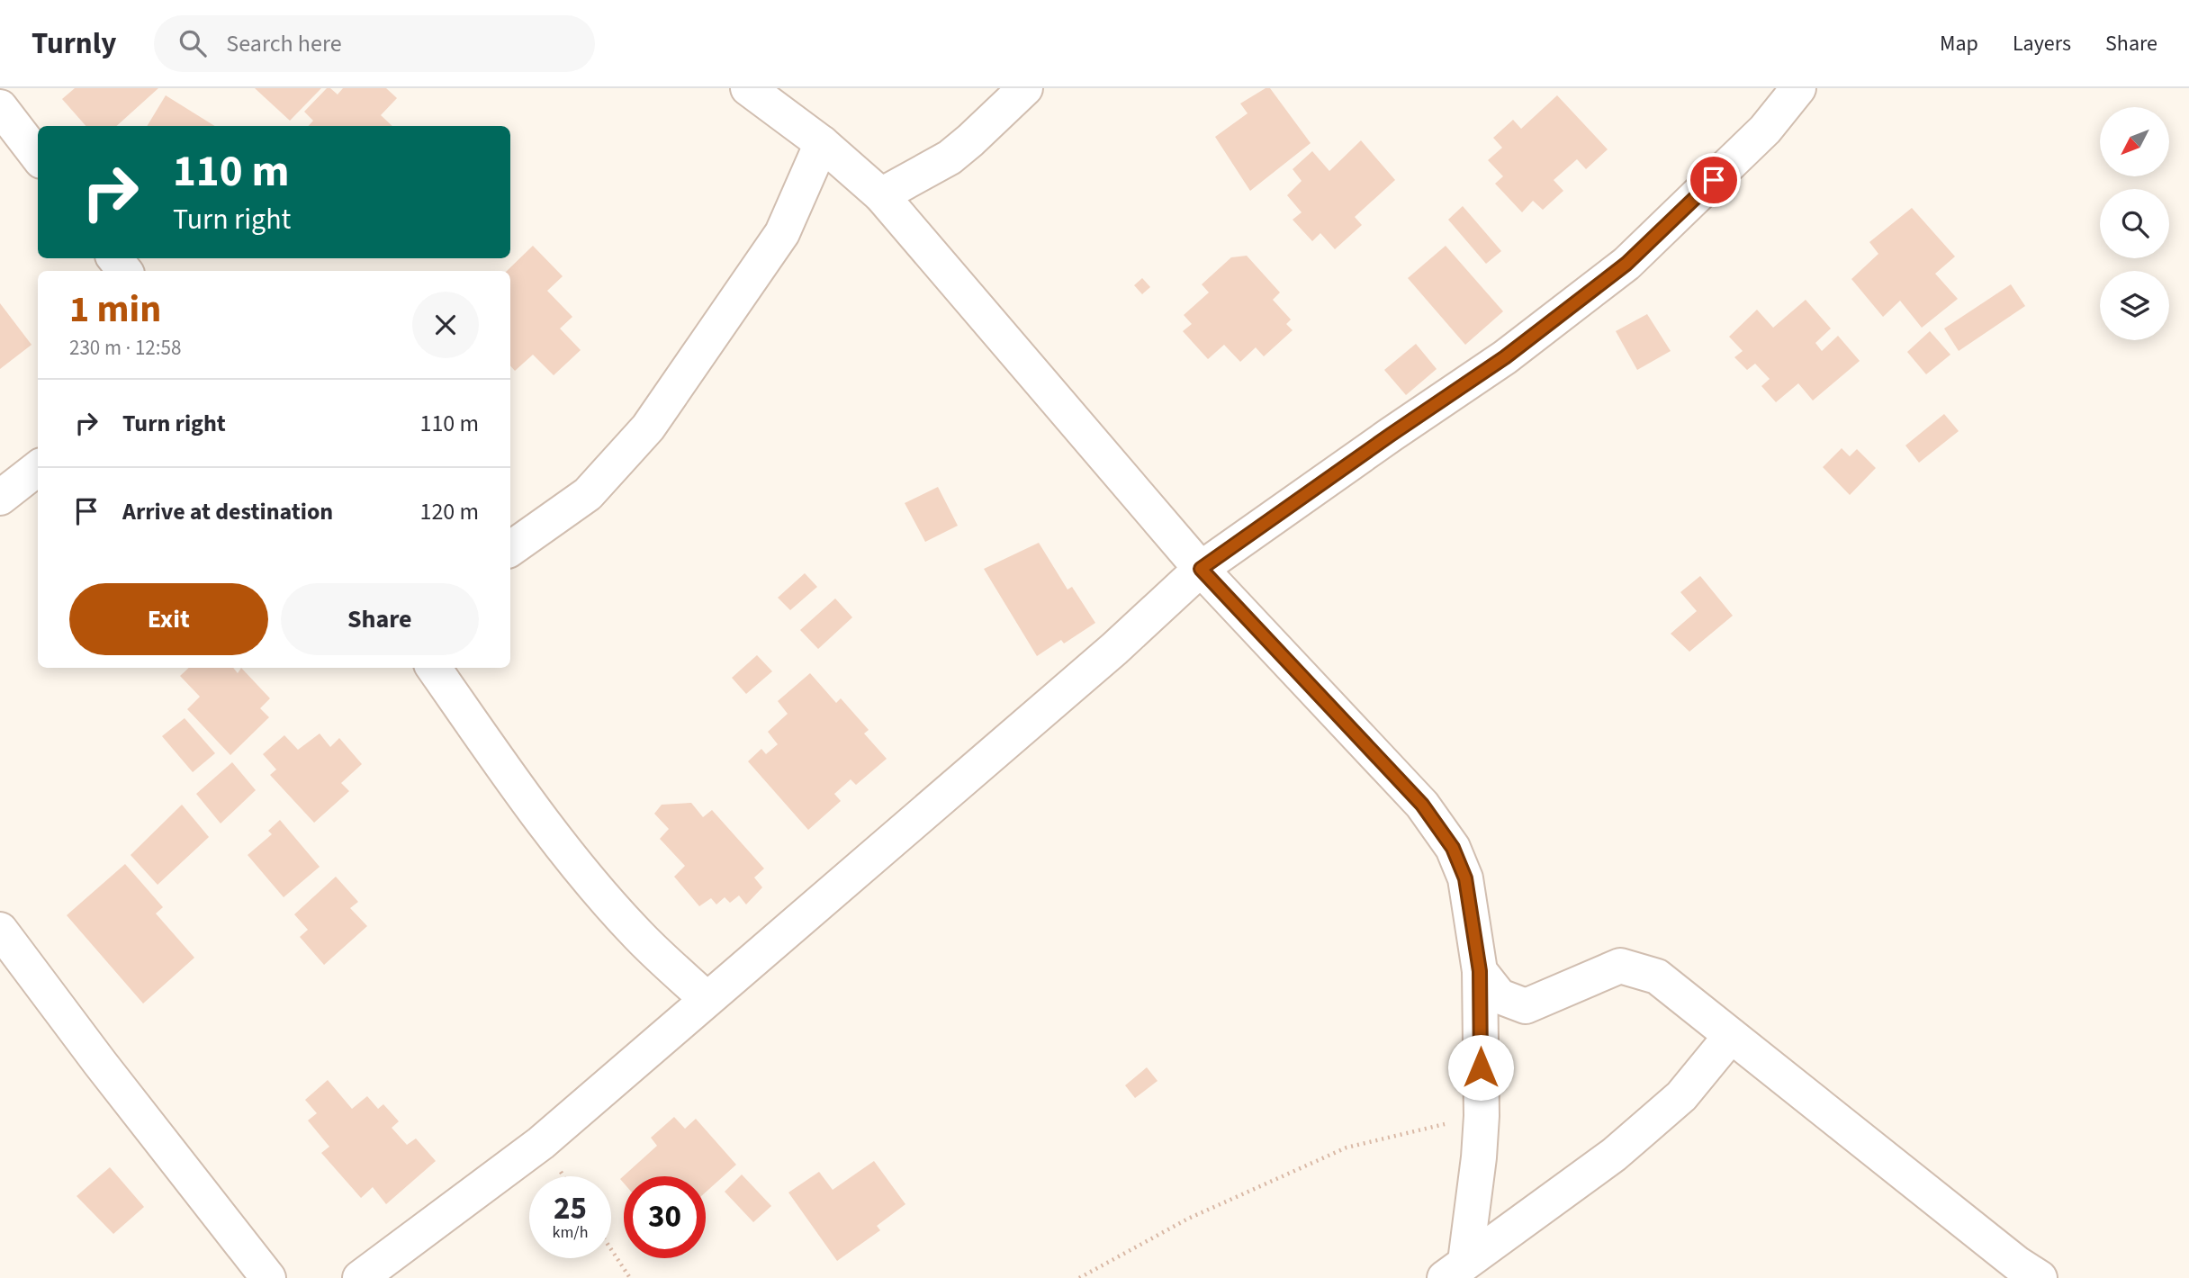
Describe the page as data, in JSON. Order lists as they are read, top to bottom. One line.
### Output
{"north":"bottom left","page":{"header":"Turnly","search":"Search here","nav":["Map","Layers","Share"],"turn":["110 m","Turn right"],"heading":["1 min","230 m · 12:58"],"list":[{"name":"Turn right","value":"110 m"},{"name":"Arrive at destination","value":"120 m"}],"buttons":["Exit","Share"],"speed":"25 km/h","limit":"30"}}
